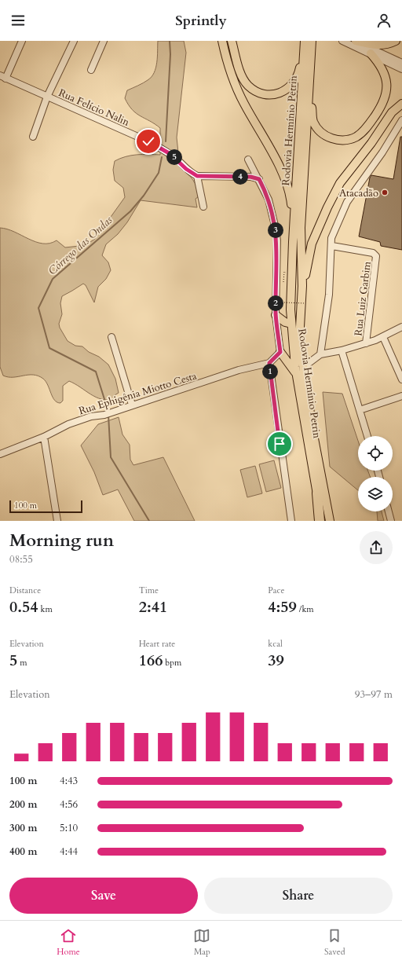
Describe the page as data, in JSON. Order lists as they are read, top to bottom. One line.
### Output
{"streets":{"main road":["Rodovia Hermínio Petrin"],"street":["Rua Felício Nalin","Rua Luiz Garbim","Rua Ephigênia Miotto Cesta"]},"water":["Córrego das Ondas"],"places":["Atacadão"],"scale_bar":"100 m","page":{"header":"Sprintly","pins":["5","4","3","2","1"],"scale":"100 m","heading":["Morning run","08:55"],"stats":[["Distance","0.54 km"],["Time","2:41"],["Pace","4:59 /km"],["Elevation","5 m"],["Heart rate","166 bpm"],["kcal","39"]],"chart":["Elevation","93–97 m"],"list":[{"name":"100 m","note":"4:43"},{"name":"200 m","note":"4:56"},{"name":"300 m","note":"5:10"},{"name":"400 m","note":"4:44"}],"buttons":["Save","Share"],"tabs":["Home","Map","Saved"]}}
